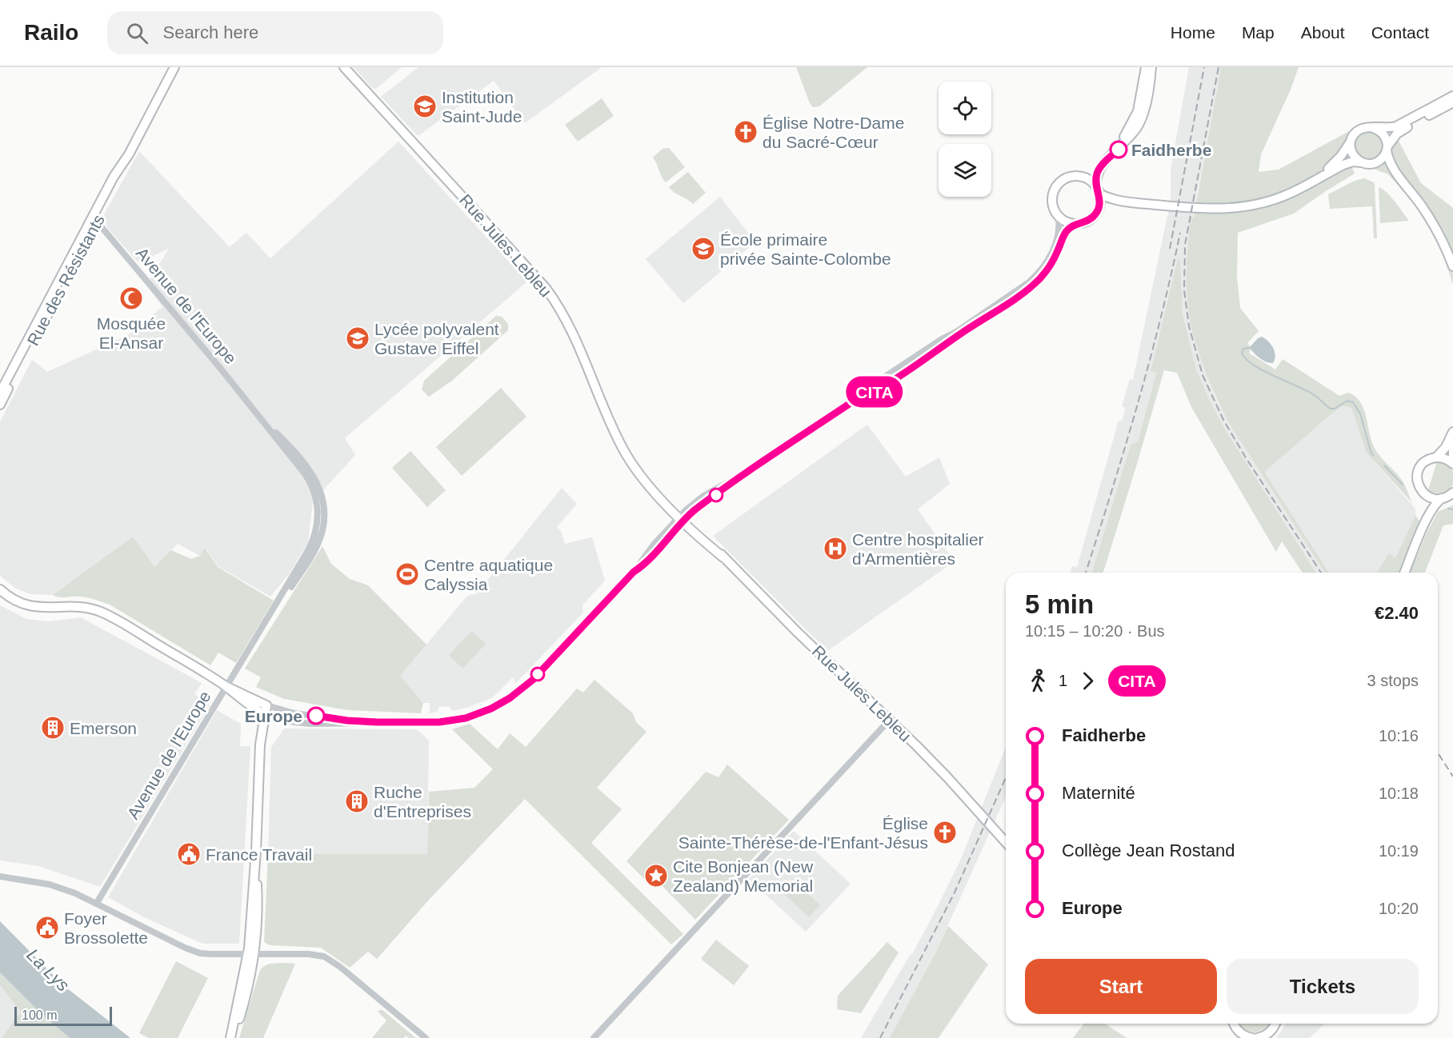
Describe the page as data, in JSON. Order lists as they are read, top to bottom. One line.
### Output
{"streets":{"main road":["Rue Jules Lebleu","Rue des Résistants"],"street":["Avenue de l'Europe"]},"crossings":[["Rue des Résistants","Avenue de l'Europe"]],"water":["La Lys"],"places":{"school or university":["Institution Saint-Jude","École primaire privée Sainte-Colombe","Lycée polyvalent Gustave Eiffel"],"church":["Église Notre-Dame du Sacré-Cœur","Église Sainte-Thérèse-de-l'Enfant-Jésus"],"other":["Faidherbe","Europe"],"mosque":["Mosquée El-Ansar"],"hospital":["Centre hospitalier d'Armentières"],"sports":["Centre aquatique Calyssia"],"building":["Emerson","Ruche d'Entreprises"],"public building":["France Travail","Foyer Brossolette"],"place":["Cite Bonjean (New Zealand) Memorial"]},"lines":["bus line CITA"],"scale_bar":"100 m","page":{"header":"Railo","search":"Search here","nav":["Home","Map","About","Contact"],"on_map":"CITA","heading":["5 min","10:15 – 10:20 · Bus","€2.40"],"legs":["1","CITA","3 stops"],"list":[{"name":"Faidherbe","value":"10:16"},{"name":"Maternité","value":"10:18"},{"name":"Collège Jean Rostand","value":"10:19"},{"name":"Europe","value":"10:20"}],"buttons":["Start","Tickets"],"scale":"100 m"}}
